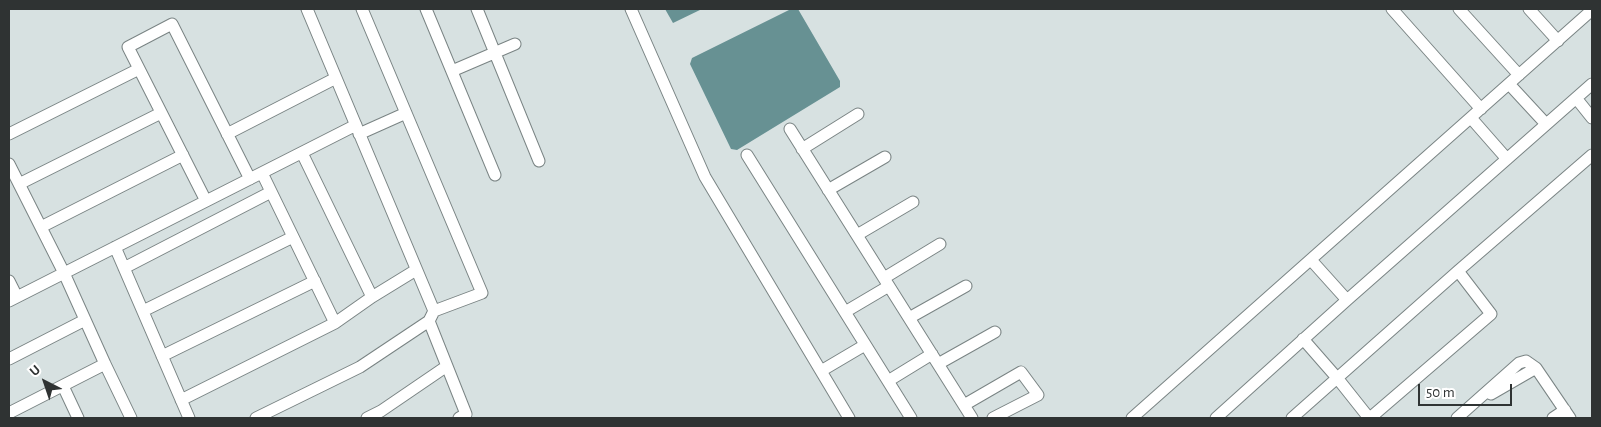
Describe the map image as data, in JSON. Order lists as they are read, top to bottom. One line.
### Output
{"scale_bar":"50 m","north":"top left"}
